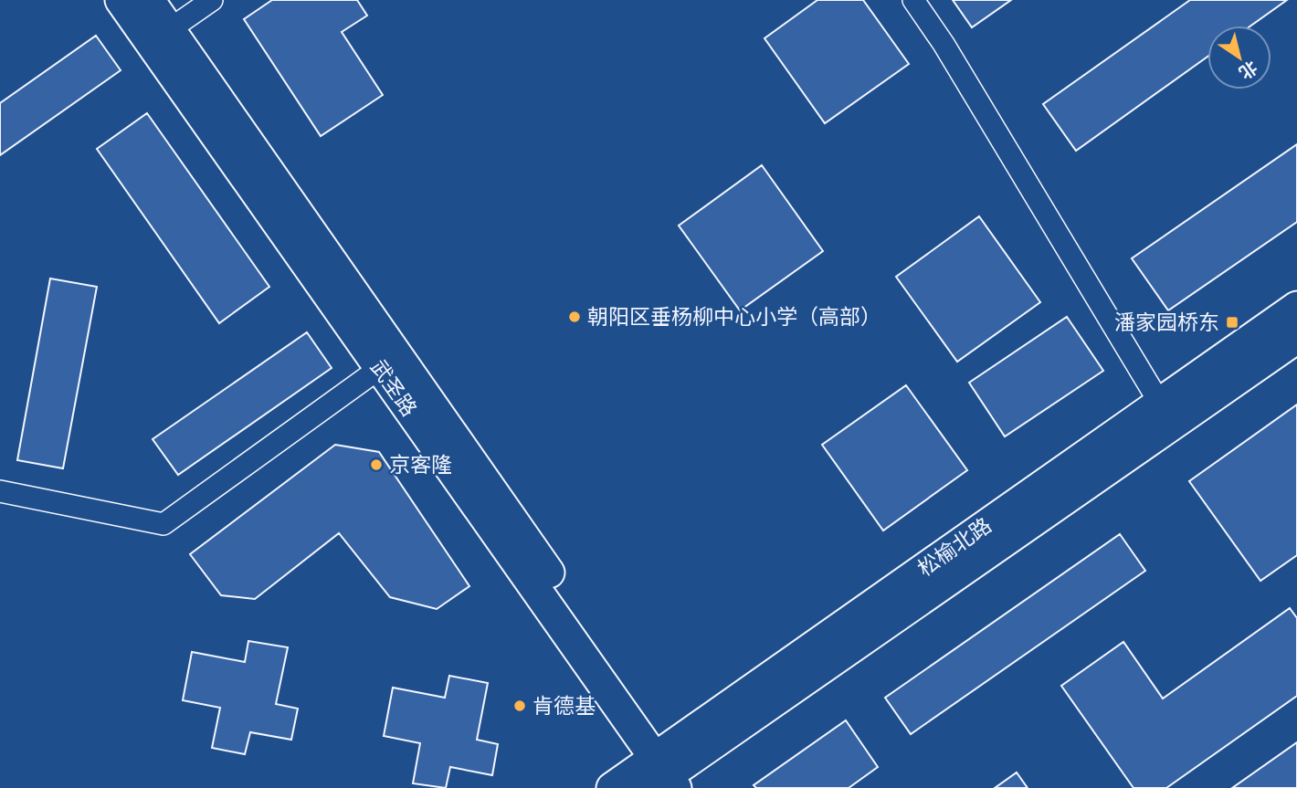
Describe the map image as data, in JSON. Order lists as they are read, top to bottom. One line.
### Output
{"streets":{"street":["武圣路","松榆北路"]},"crossings":[["武圣路","松榆北路"]],"places":{"other":["朝阳区垂杨柳中心小学（高部）","京客隆","肯德基"],"transit":["潘家园桥东"]},"north":"bottom right"}
